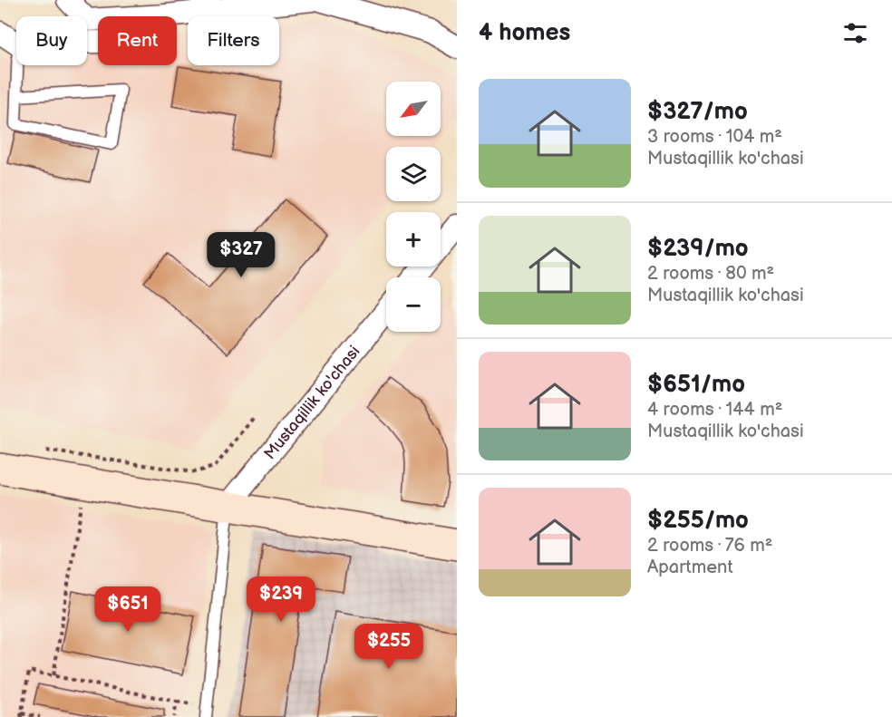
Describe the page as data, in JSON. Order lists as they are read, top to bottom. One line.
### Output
{"streets":{"street":["Mustaqillik ko'chasi"]},"north":"bottom left","page":{"heading":"4 homes","chip":["Buy","Rent","Filters"],"list":[{"name":"$327/mo","note":"3 rooms · 104 m² · Mustaqillik ko'chasi"},{"name":"$239/mo","note":"2 rooms · 80 m² · Mustaqillik ko'chasi"},{"name":"$651/mo","note":"4 rooms · 144 m² · Mustaqillik ko'chasi"},{"name":"$255/mo","note":"2 rooms · 76 m² · Apartment"}],"map_buttons":["+","−"],"price":["$327","$239","$651","$255"]}}
